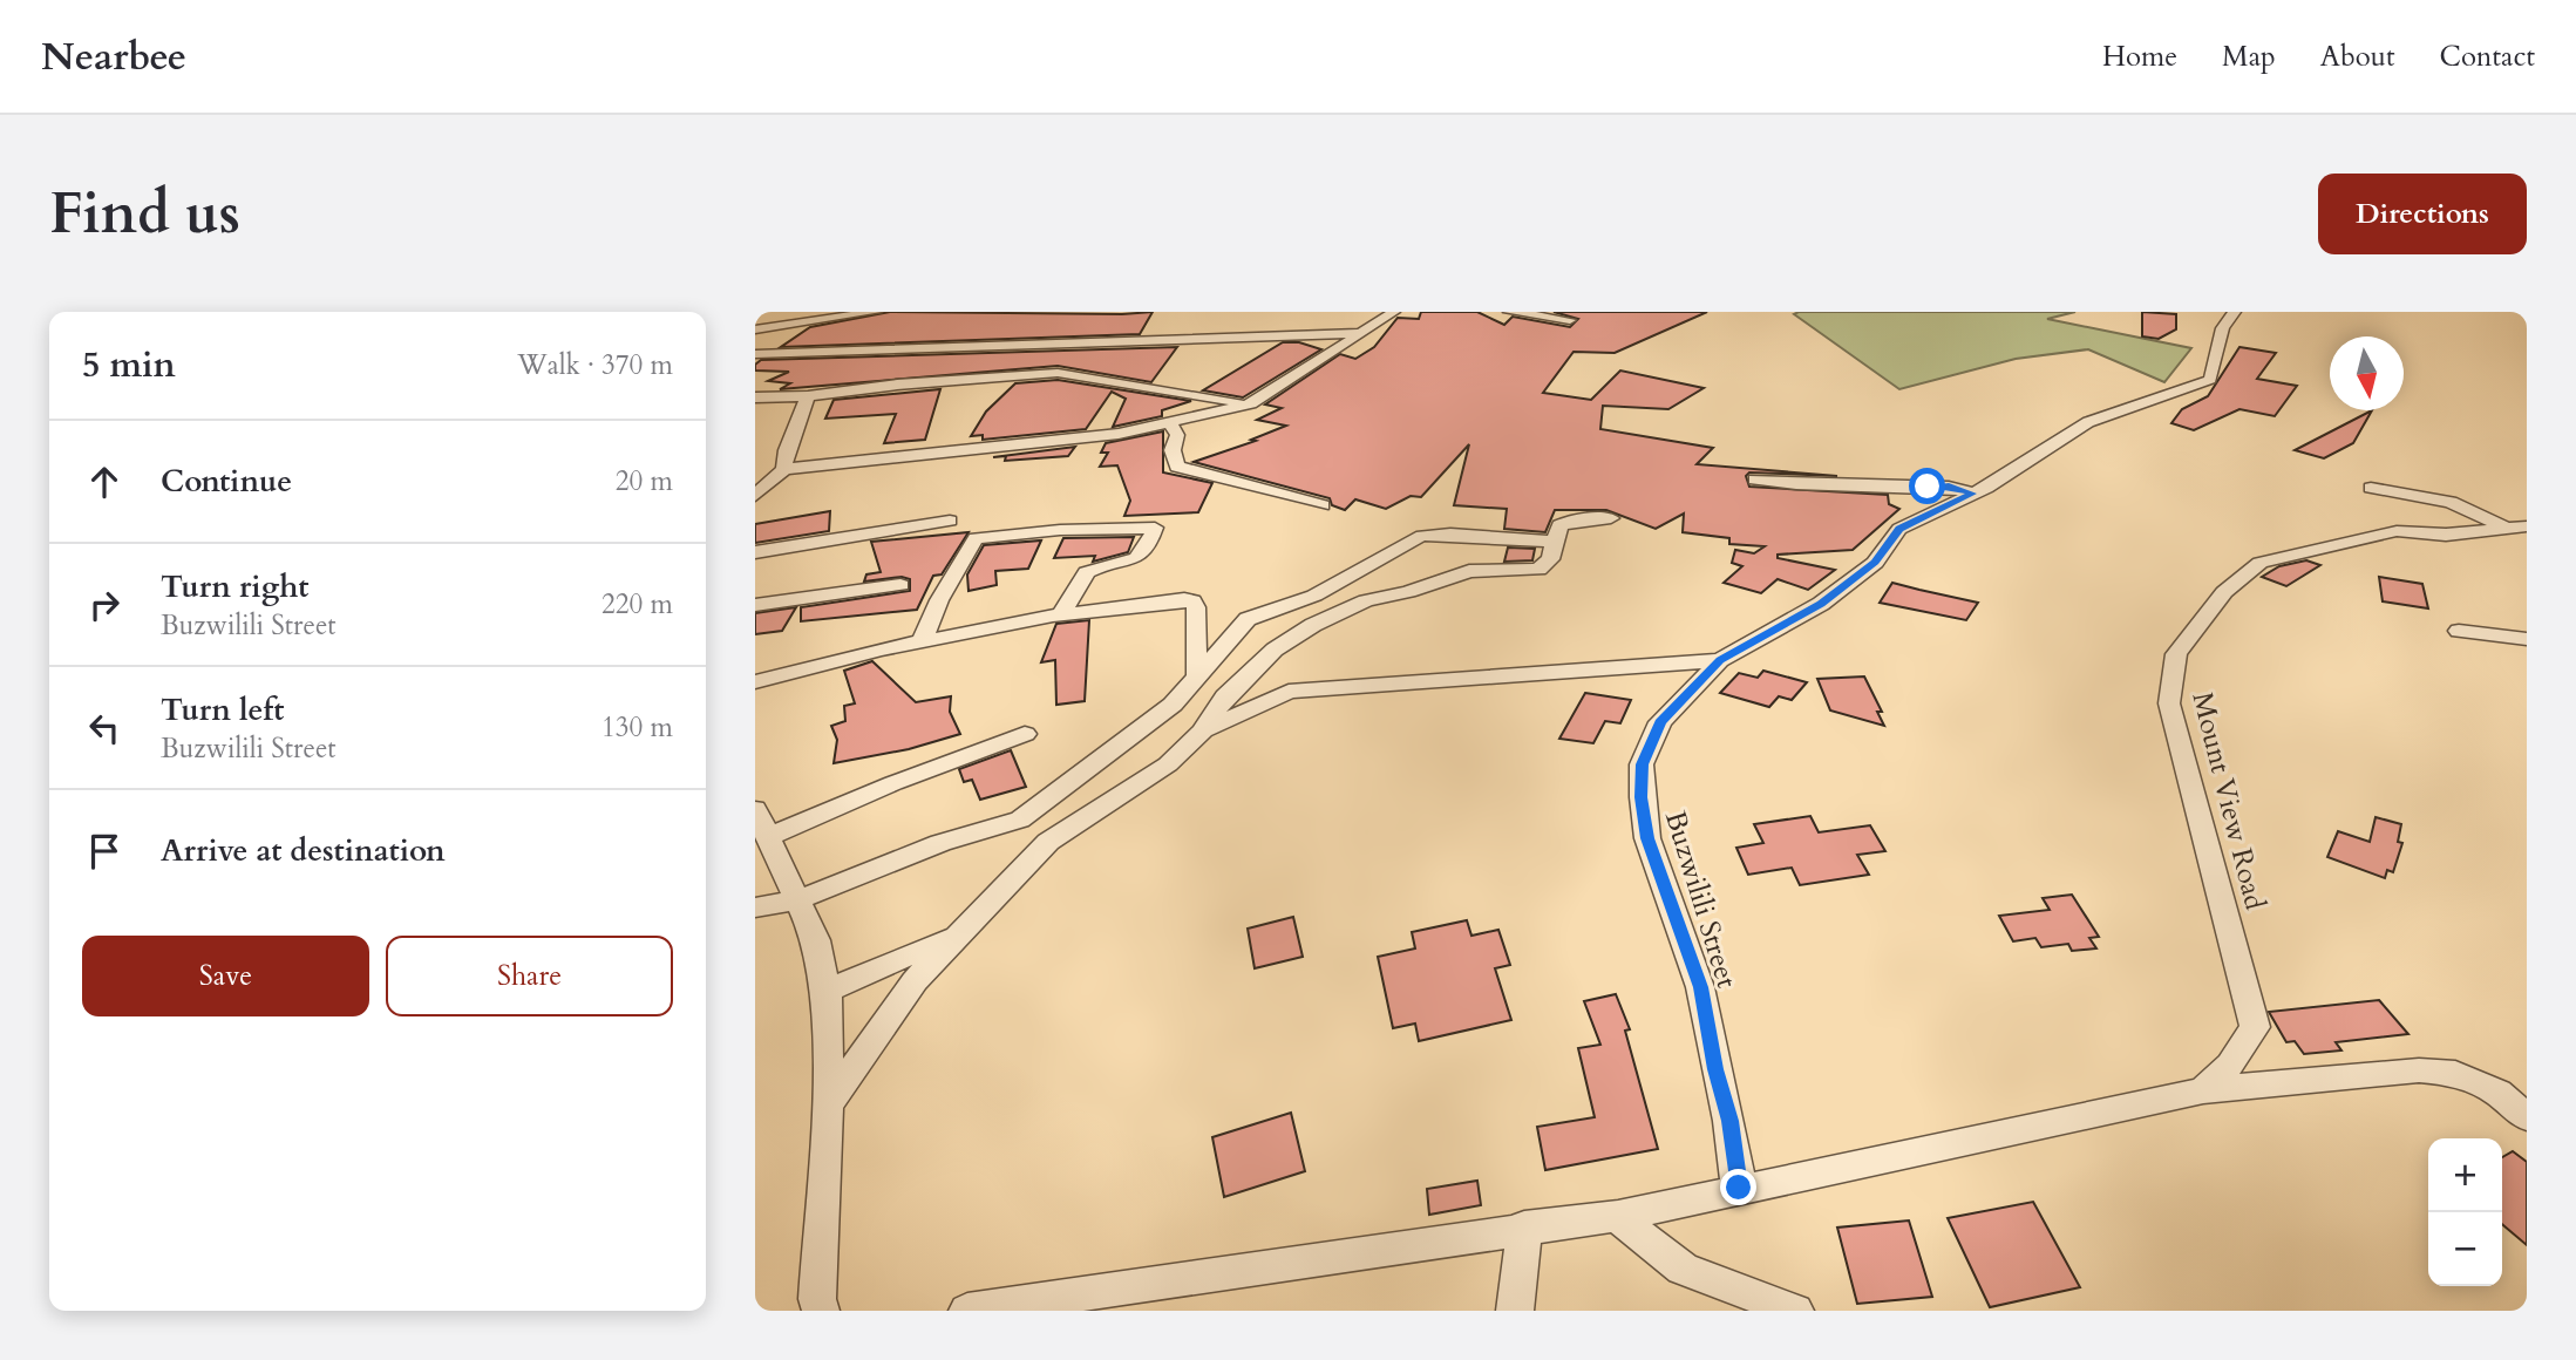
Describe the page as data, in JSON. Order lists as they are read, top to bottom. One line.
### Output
{"streets":{"street":["Mount View Road","Buzwilili Street"]},"north":"bottom","page":{"header":"Nearbee","nav":["Home","Map","About","Contact"],"buttons":["Directions",["Save","Share"]],"title":"Find us","heading":["5 min","Walk · 370 m"],"list":[["Continue","20 m"],["Turn right","Buzwilili Street","220 m"],["Turn left","Buzwilili Street","130 m"],"Arrive at destination"],"map_buttons":["+","−"]}}
